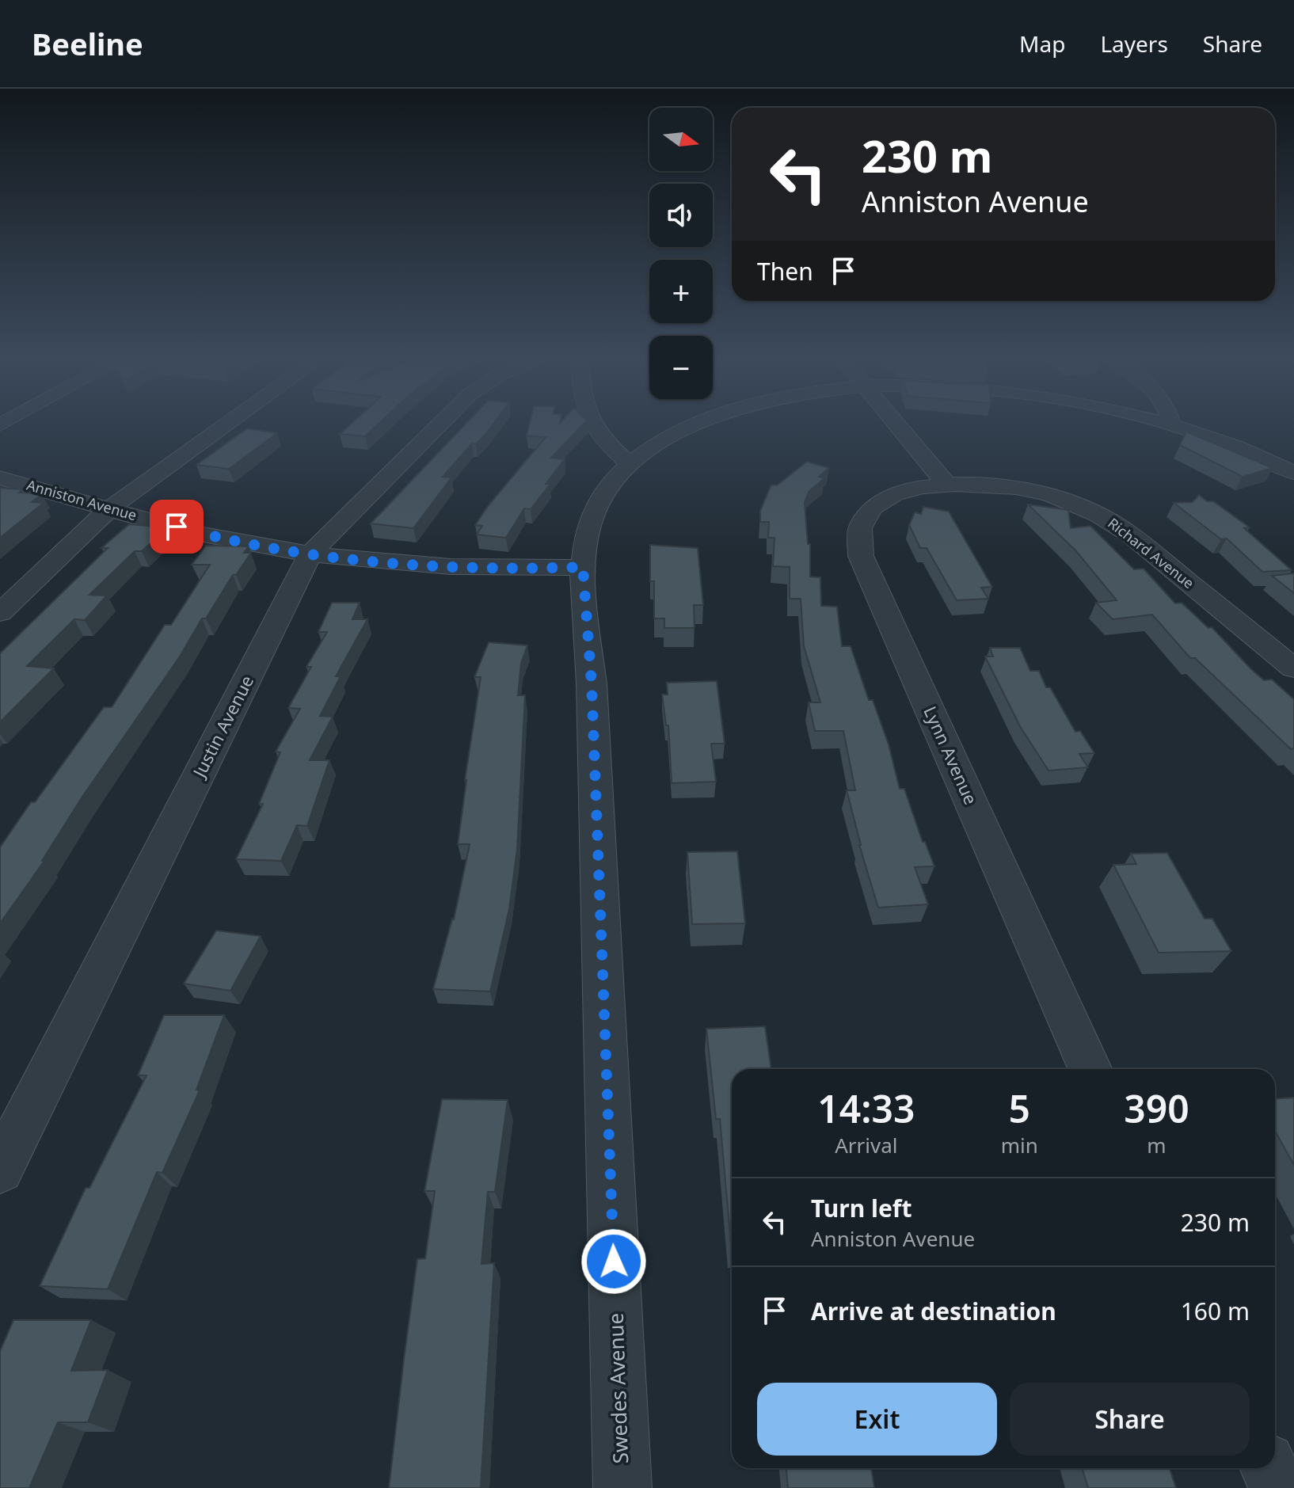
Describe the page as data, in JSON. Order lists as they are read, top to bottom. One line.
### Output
{"streets":{"street":["Anniston Avenue","Richard Avenue","Justin Avenue","Lynn Avenue","Swedes Avenue"]},"crossings":[["Anniston Avenue","Justin Avenue"],["Anniston Avenue","Swedes Avenue"],["Richard Avenue","Lynn Avenue"]],"north":"right","page":{"header":"Beeline","nav":["Map","Layers","Share"],"map_buttons":["+","−"],"turn":["230 m","Anniston Avenue"],"then":"Then","eta":["14:33","Arrival","5","min","390","m"],"list":[{"name":"Turn left","note":"Anniston Avenue","value":"230 m"},{"name":"Arrive at destination","value":"160 m"}],"buttons":["Exit","Share"]}}
